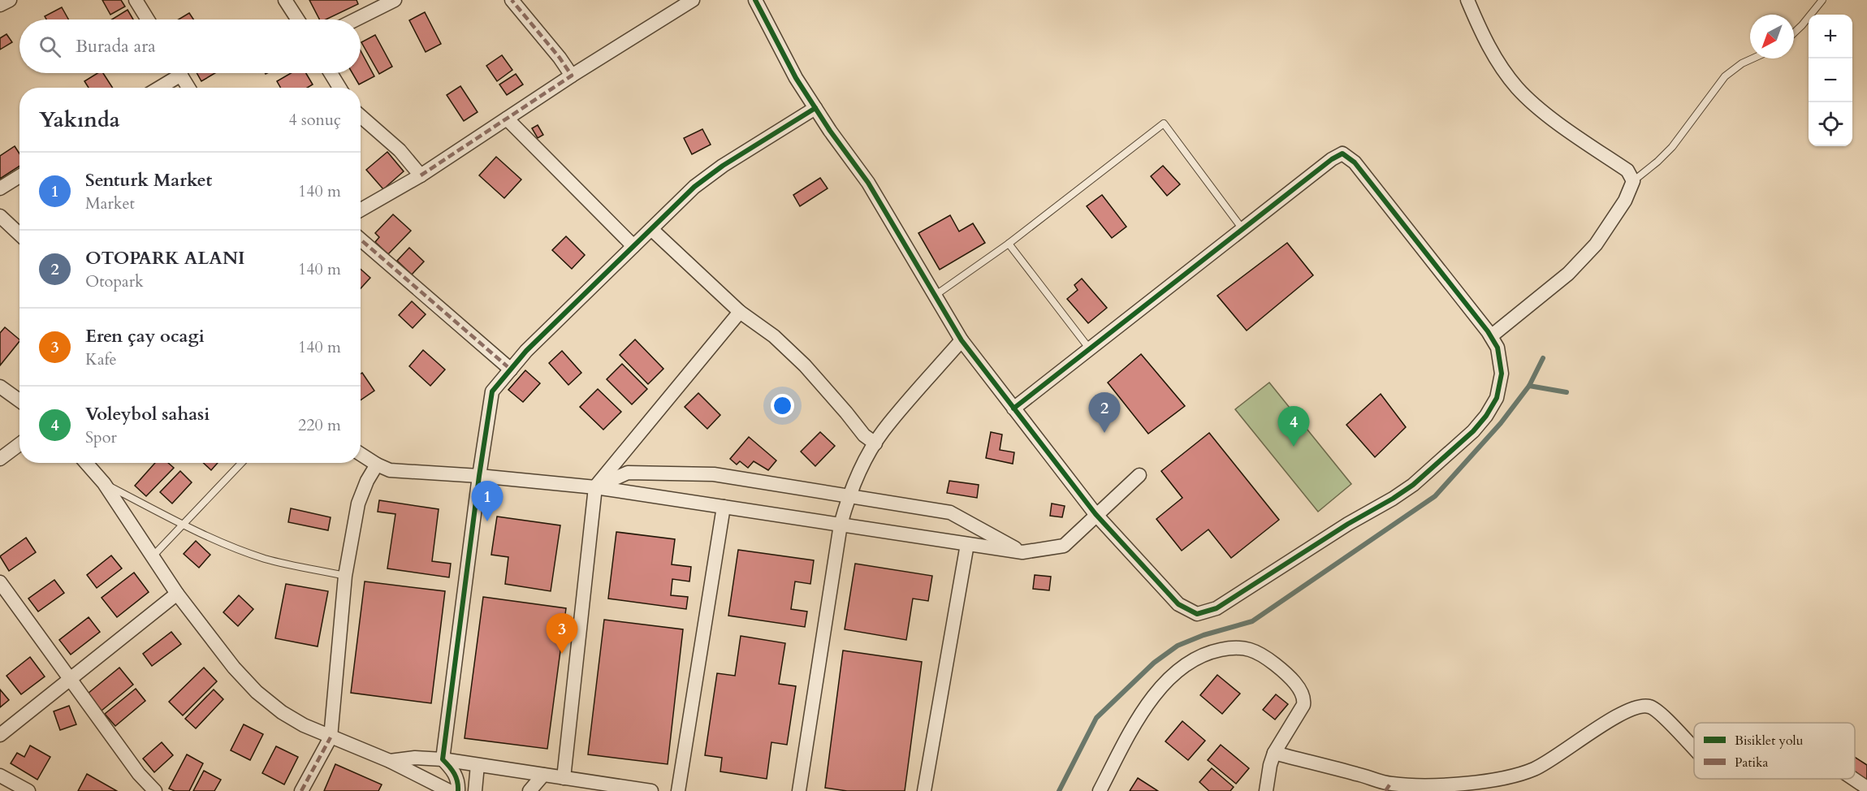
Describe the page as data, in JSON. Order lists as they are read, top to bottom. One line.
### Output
{"legend":["Bisiklet yolu","Patika"],"north":"bottom left","page":{"map_buttons":["+","−"],"search":"Burada ara","heading":["Yakında","4 sonuç"],"list":[{"mark":"1","name":"Senturk Market","note":"Market","value":"140 m"},{"mark":"2","name":"OTOPARK ALANI","note":"Otopark","value":"140 m"},{"mark":"3","name":"Eren çay ocagi","note":"Kafe","value":"140 m"},{"mark":"4","name":"Voleybol sahasi","note":"Spor","value":"220 m"}],"pins":["2","4","1","3"]}}
